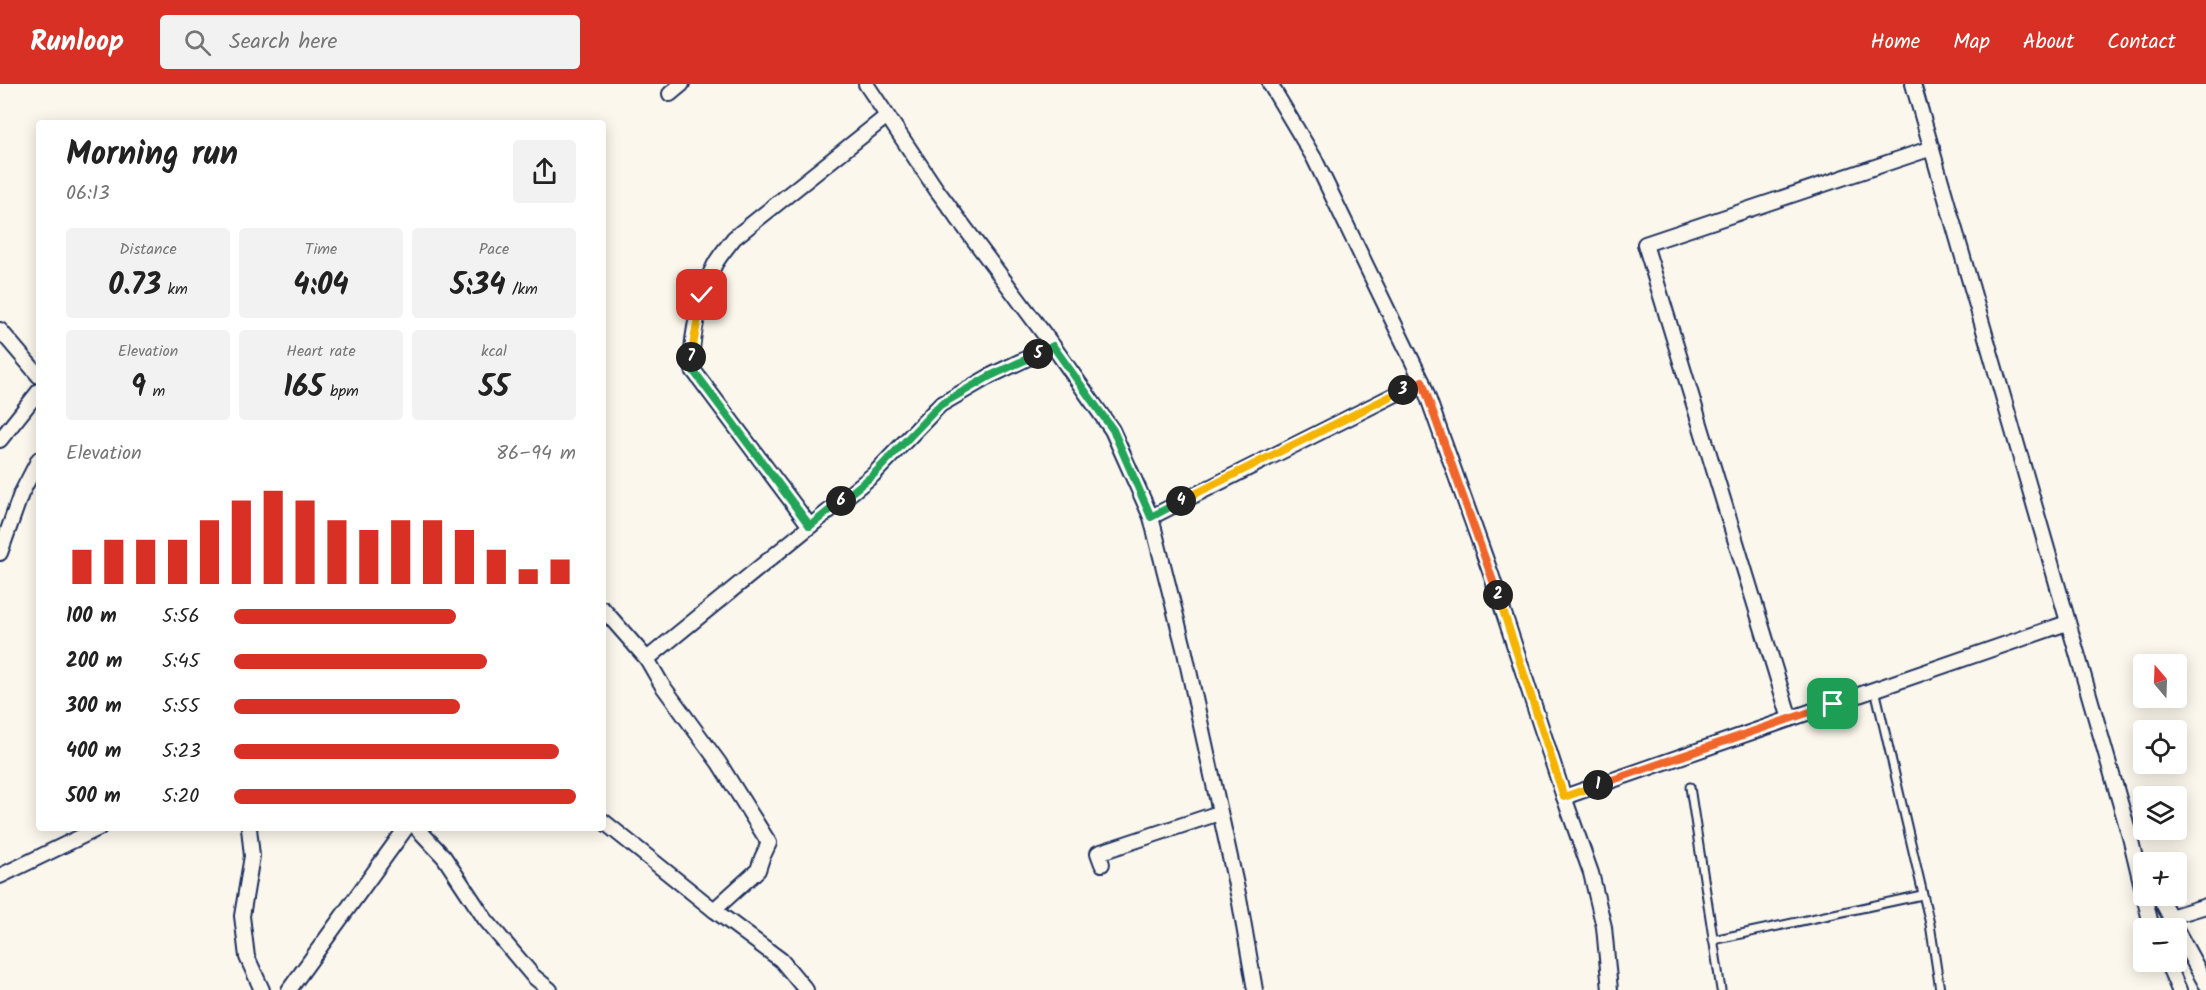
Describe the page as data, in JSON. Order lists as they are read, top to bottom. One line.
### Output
{"north":"top","page":{"header":"Runloop","search":"Search here","nav":["Home","Map","About","Contact"],"heading":["Morning run","06:13"],"stats":[["Distance","0.73 km"],["Time","4:04"],["Pace","5:34 /km"],["Elevation","9 m"],["Heart rate","165 bpm"],["kcal","55"]],"pins":["5","7","3","4","6","2","1"],"chart":["Elevation","86–94 m"],"list":[{"name":"100 m","note":"5:56"},{"name":"200 m","note":"5:45"},{"name":"300 m","note":"5:55"},{"name":"400 m","note":"5:23"},{"name":"500 m","note":"5:20"}],"map_buttons":["+","−"]}}
